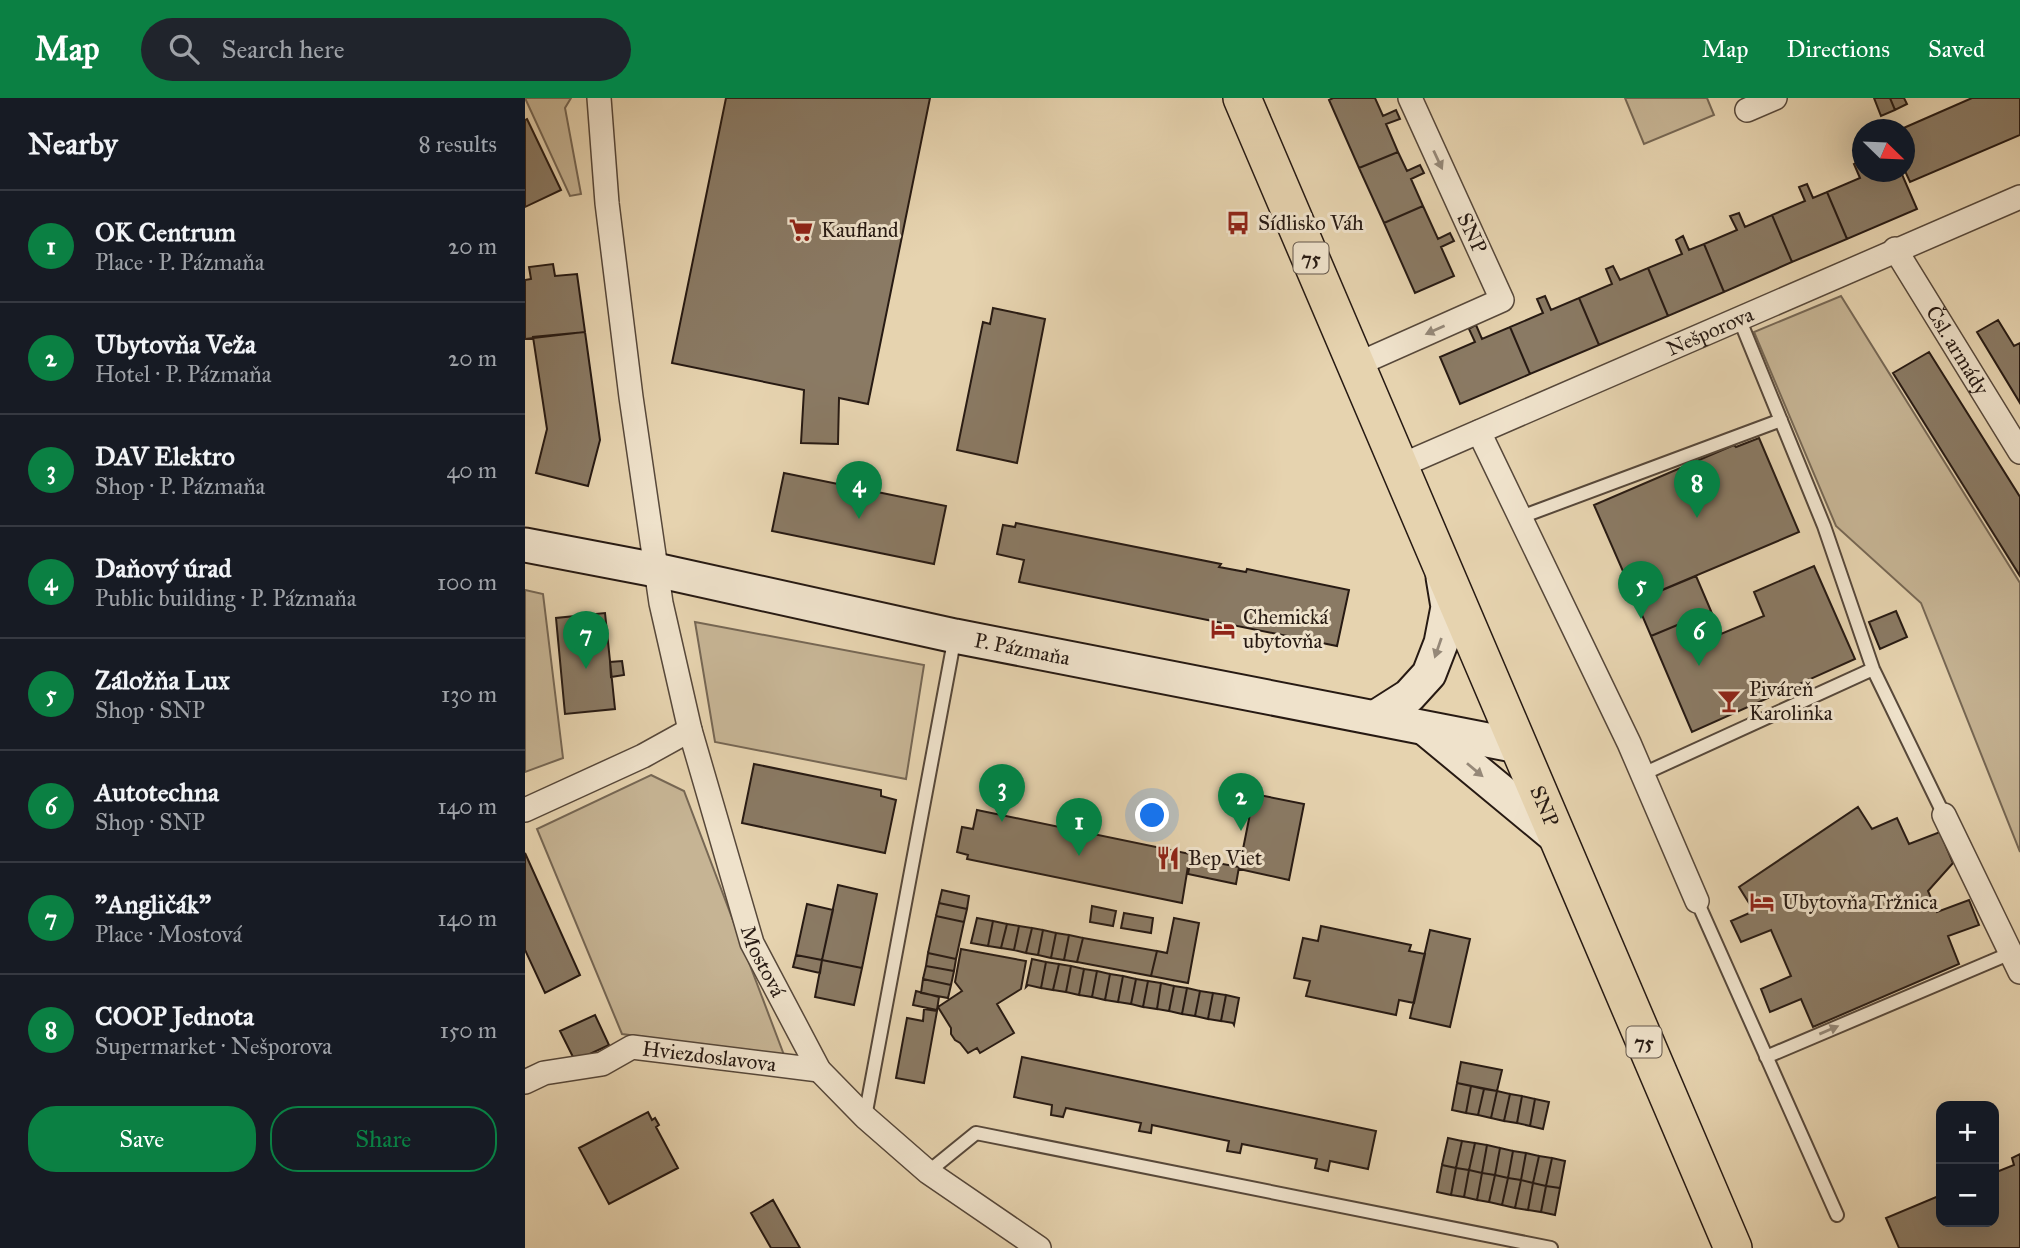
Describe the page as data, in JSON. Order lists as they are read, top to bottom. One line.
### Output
{"streets":{"main road":["SNP","75","P. Pázmaňa"],"street":["Nešporova","Čsl. armády","Mostová","Hviezdoslavova"]},"crossings":[["SNP","Nešporova"],["SNP","P. Pázmaňa"],["Nešporova","Čsl. armády"],["P. Pázmaňa","Mostová"],["Mostová","Hviezdoslavova"]],"places":{"bus stop":["Sídlisko Váh"],"supermarket":["Kaufland"],"hotel":["Chemická ubytovňa","Ubytovňa Tržnica"],"bar":["Piváreň Karolinka"],"restaurant":["Bep Viet"]},"north":"bottom right","page":{"header":"Map","search":"Search here","nav":["Map","Directions","Saved"],"heading":["Nearby","8 results"],"list":[{"mark":"1","name":"OK Centrum","note":"Place · P. Pázmaňa","value":"20 m"},{"mark":"2","name":"Ubytovňa Veža","note":"Hotel · P. Pázmaňa","value":"20 m"},{"mark":"3","name":"DAV Elektro","note":"Shop · P. Pázmaňa","value":"40 m"},{"mark":"4","name":"Daňový úrad","note":"Public building · P. Pázmaňa","value":"100 m"},{"mark":"5","name":"Záložňa Lux","note":"Shop · SNP","value":"130 m"},{"mark":"6","name":"Autotechna","note":"Shop · SNP","value":"140 m"},{"mark":"7","name":"\"Angličák\"","note":"Place · Mostová","value":"140 m"},{"mark":"8","name":"COOP Jednota","note":"Supermarket · Nešporova","value":"150 m"}],"pins":["8","4","5","6","7","3","2","1"],"buttons":["Save","Share"],"map_buttons":["+","−"]}}
